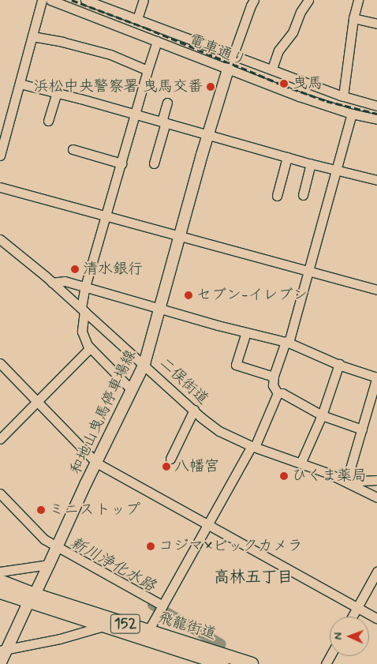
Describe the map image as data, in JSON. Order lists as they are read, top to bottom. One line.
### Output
{"streets":{"highway":["152","飛龍街道"],"main road":["和地山曳馬停車場線"],"street":["電車通り","二俣街道"]},"crossings":[["電車通り","和地山曳馬停車場線"],["二俣街道","和地山曳馬停車場線"],["和地山曳馬停車場線","飛龍街道"]],"districts":["高林五丁目"],"water":["新川浄化水路"],"places":["曳馬","浜松中央警察署 曳馬交番","清水銀行","セブン-イレブン","八幡宮","ひくま薬局","ミニストップ","コジマ×ビックカメラ"],"north":"left"}
